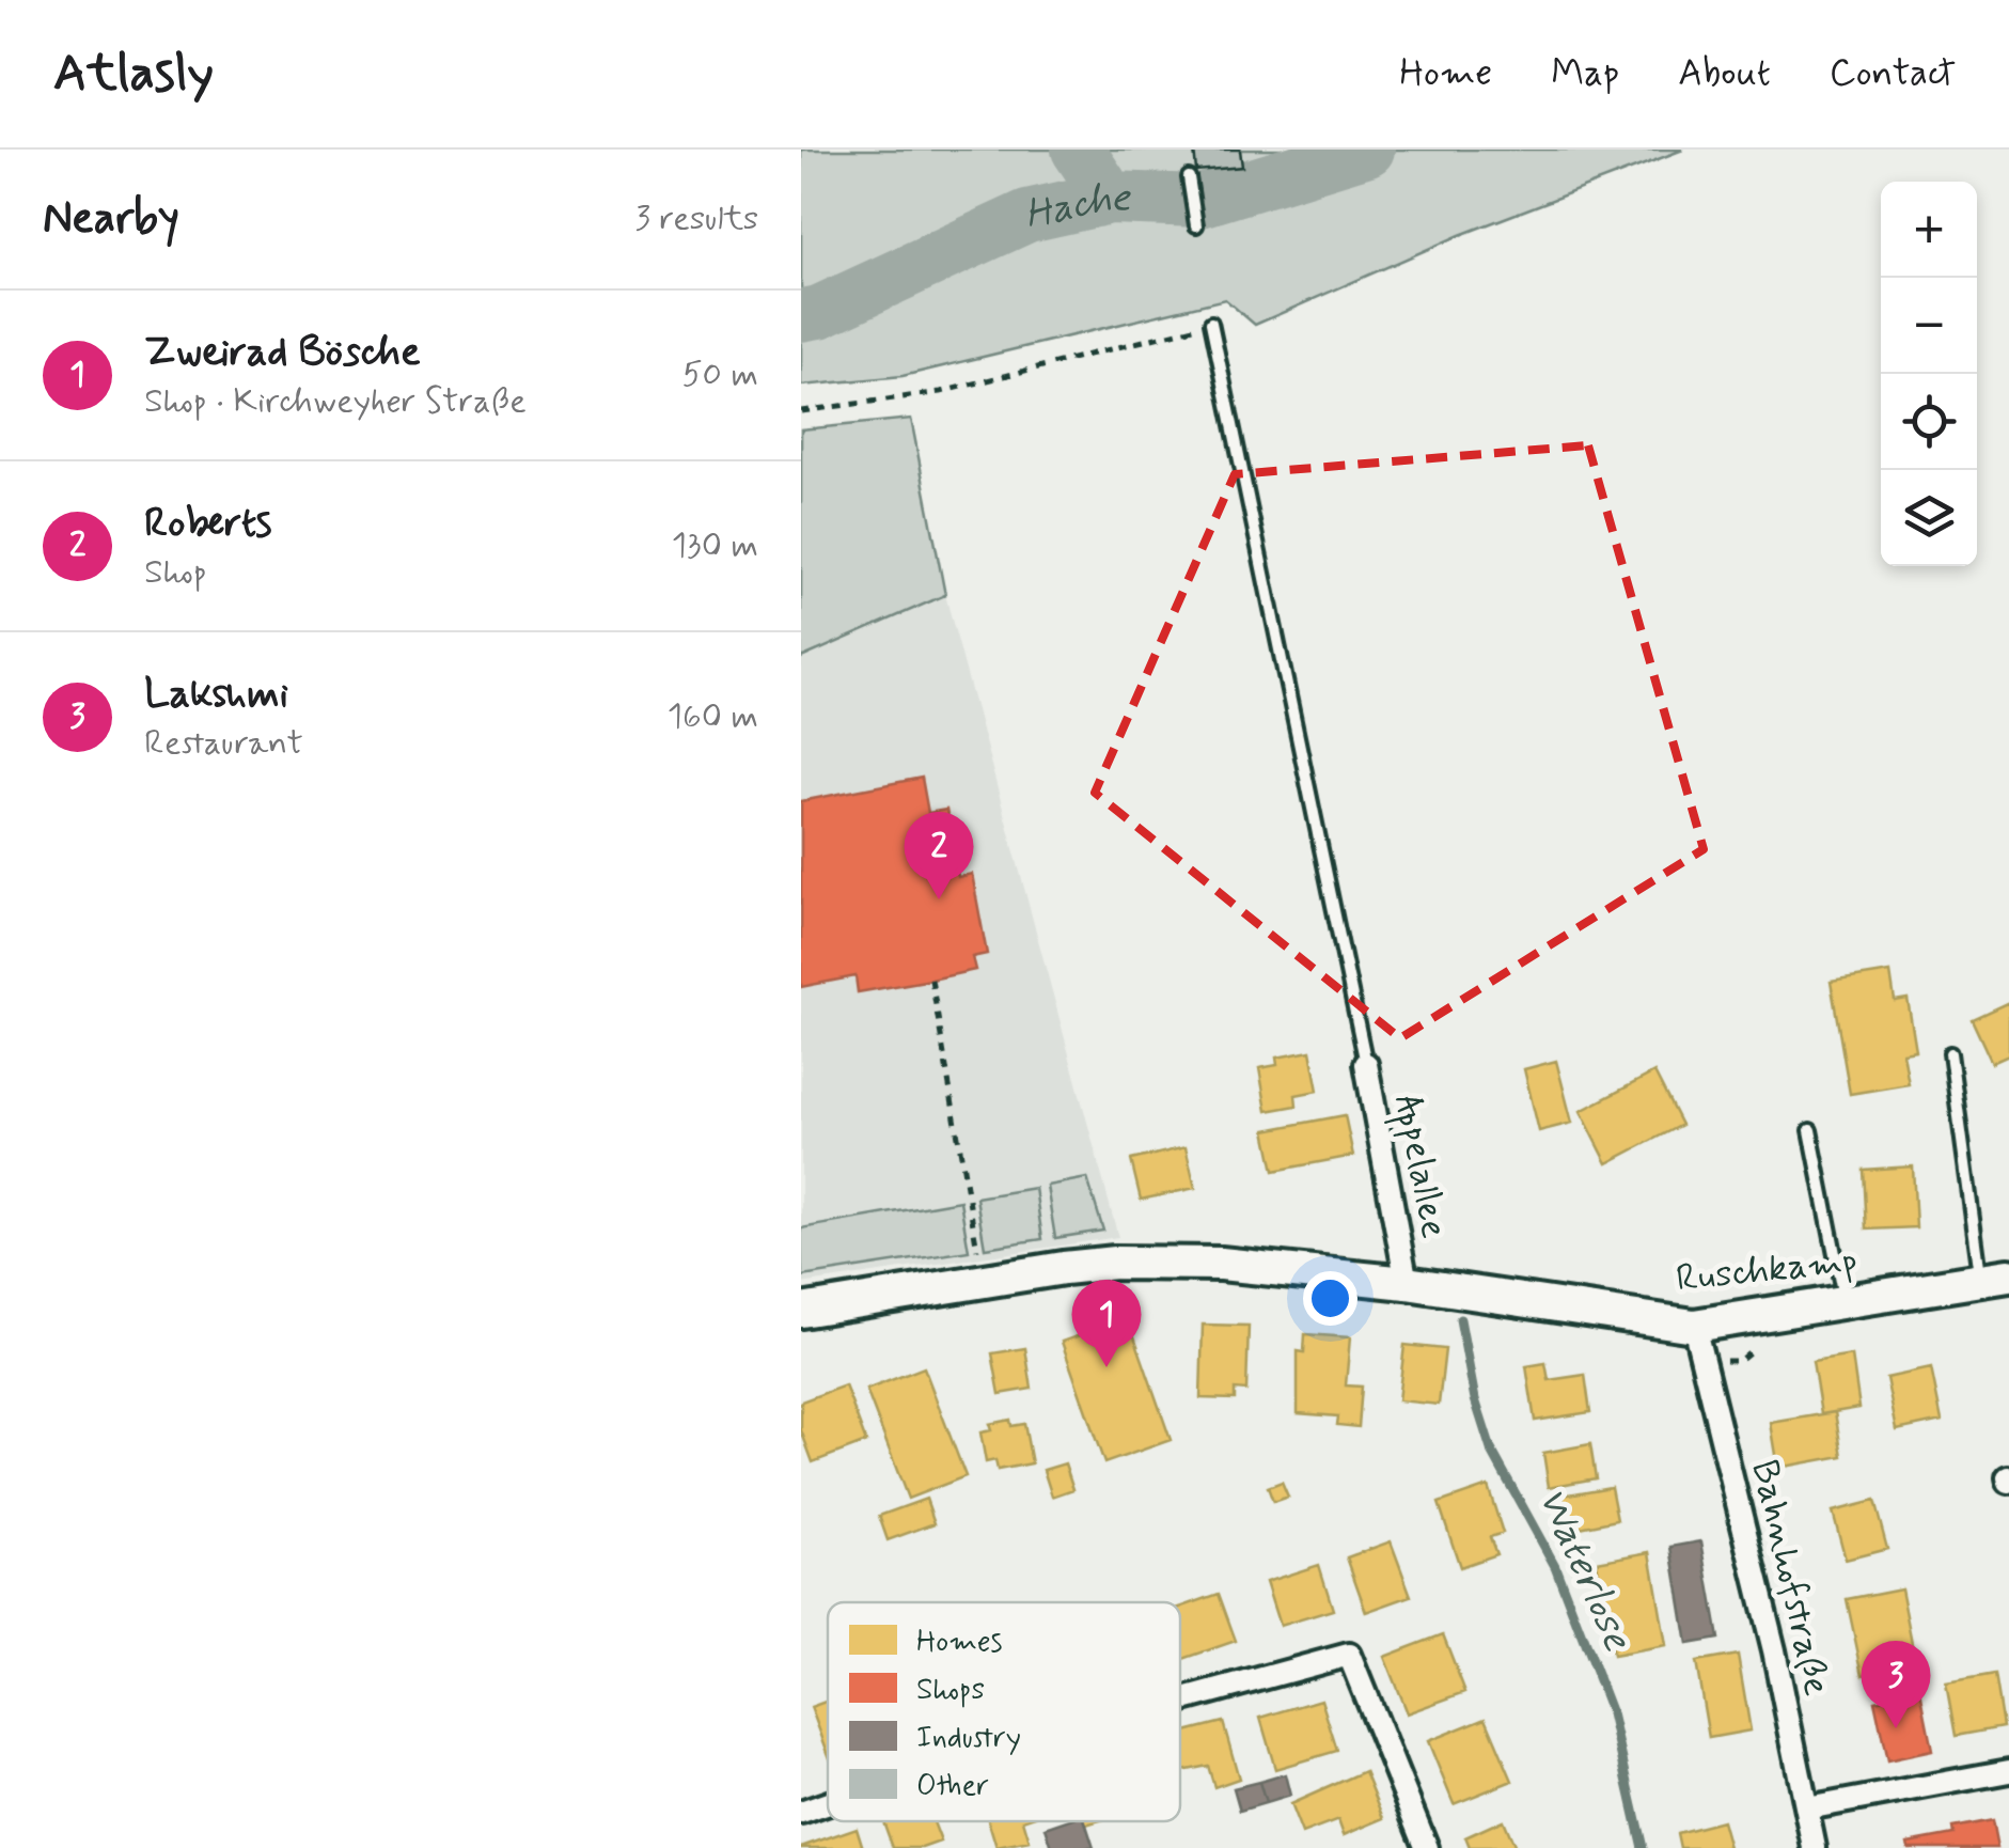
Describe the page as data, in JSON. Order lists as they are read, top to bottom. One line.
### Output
{"streets":{"main road":["Ruschkamp"],"street":["Appelallee","Bahnhofstraße"]},"crossings":[["Appelallee","Ruschkamp"],["Ruschkamp","Bahnhofstraße"]],"water":["Hache","Waterlose"],"legend":["Homes","Shops","Industry","Other"],"page":{"header":"Atlasly","nav":["Home","Map","About","Contact"],"heading":["Nearby","3 results"],"map_buttons":["+","−"],"list":[{"mark":"1","name":"Zweirad Bösche","note":"Shop · Kirchweyher Straße","value":"50 m"},{"mark":"2","name":"Roberts","note":"Shop","value":"130 m"},{"mark":"3","name":"Lakshmi","note":"Restaurant","value":"160 m"}],"pins":["2","1","3"]}}
